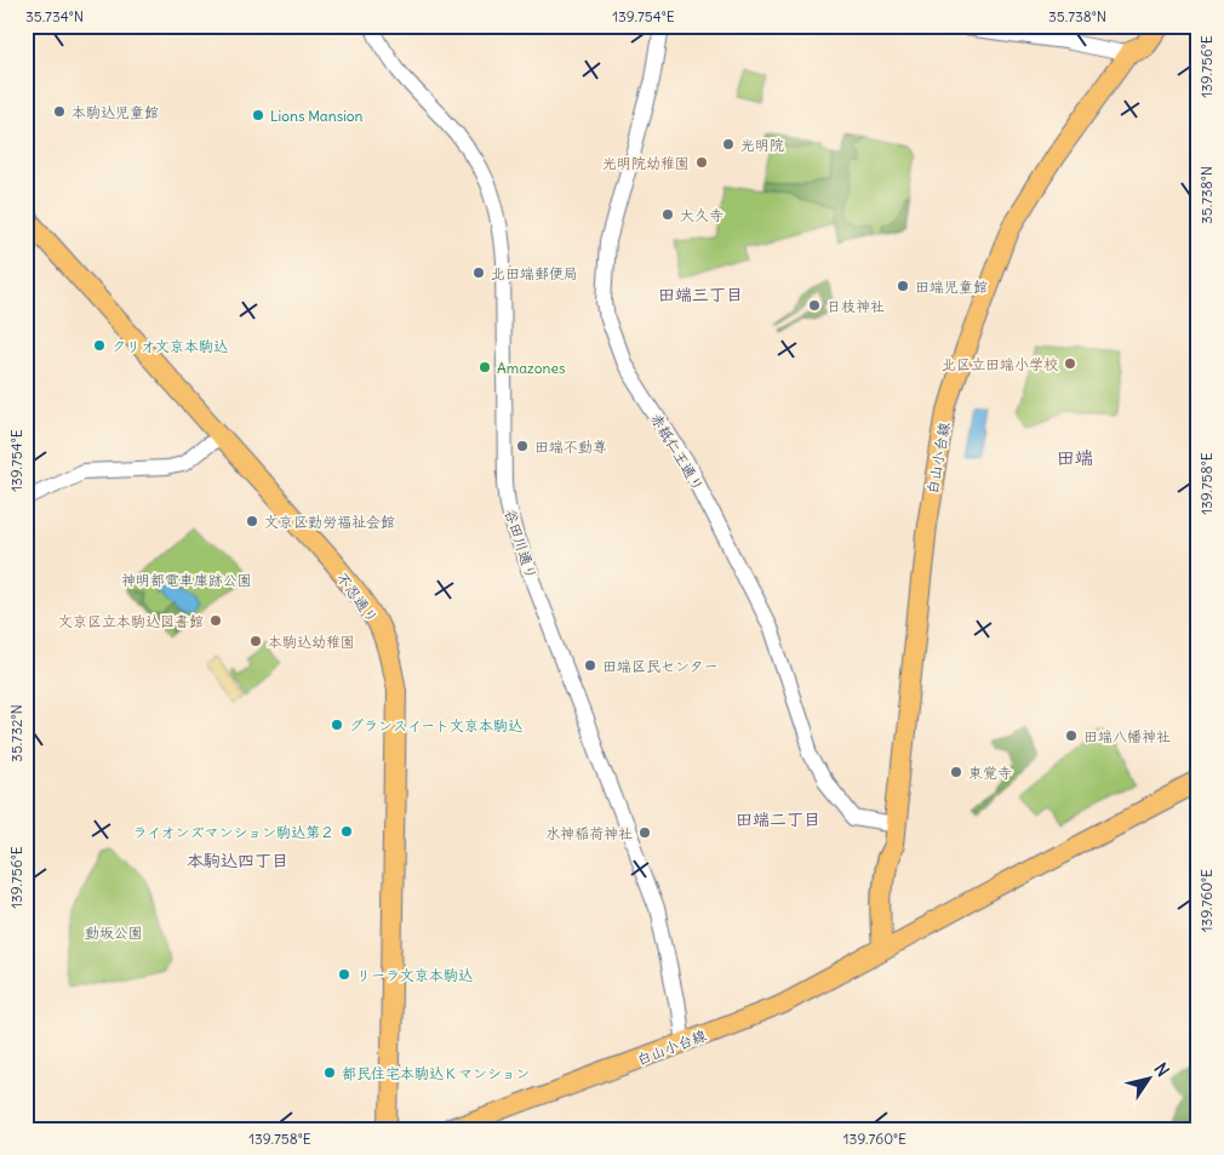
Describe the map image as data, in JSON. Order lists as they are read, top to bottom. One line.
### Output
{"streets":{"main road":["白山小台線","不忍通り"],"street":["赤紙仁王通り","谷田川通り"]},"crossings":[["赤紙仁王通り","白山小台線"],["白山小台線","谷田川通り"]],"districts":["田端三丁目","田端","田端二丁目","本駒込四丁目"],"parks":["神明都電車庫跡公園","動坂公園"],"places":["本駒込児童館","Lions Mansion","光明院","光明院幼稚園","大久寺","北田端郵便局","田端児童館","日枝神社","クリオ文京本駒込","北区立田端小学校","Amazones","田端不動尊","文京区勤労福祉会館","文京区立本駒込図書館","本駒込幼稚園","田端区民センター","グランスイート文京本駒込","田端八幡神社","東覚寺","ライオンズマンション駒込第２","水神稲荷神社","リーラ文京本駒込","都民住宅本駒込Ｋマンション"],"north":"top right","coordinates":["35.734°N","139.754°E","35.738°N","139.756°E","139.758°E","35.732°N","139.760°E"]}
